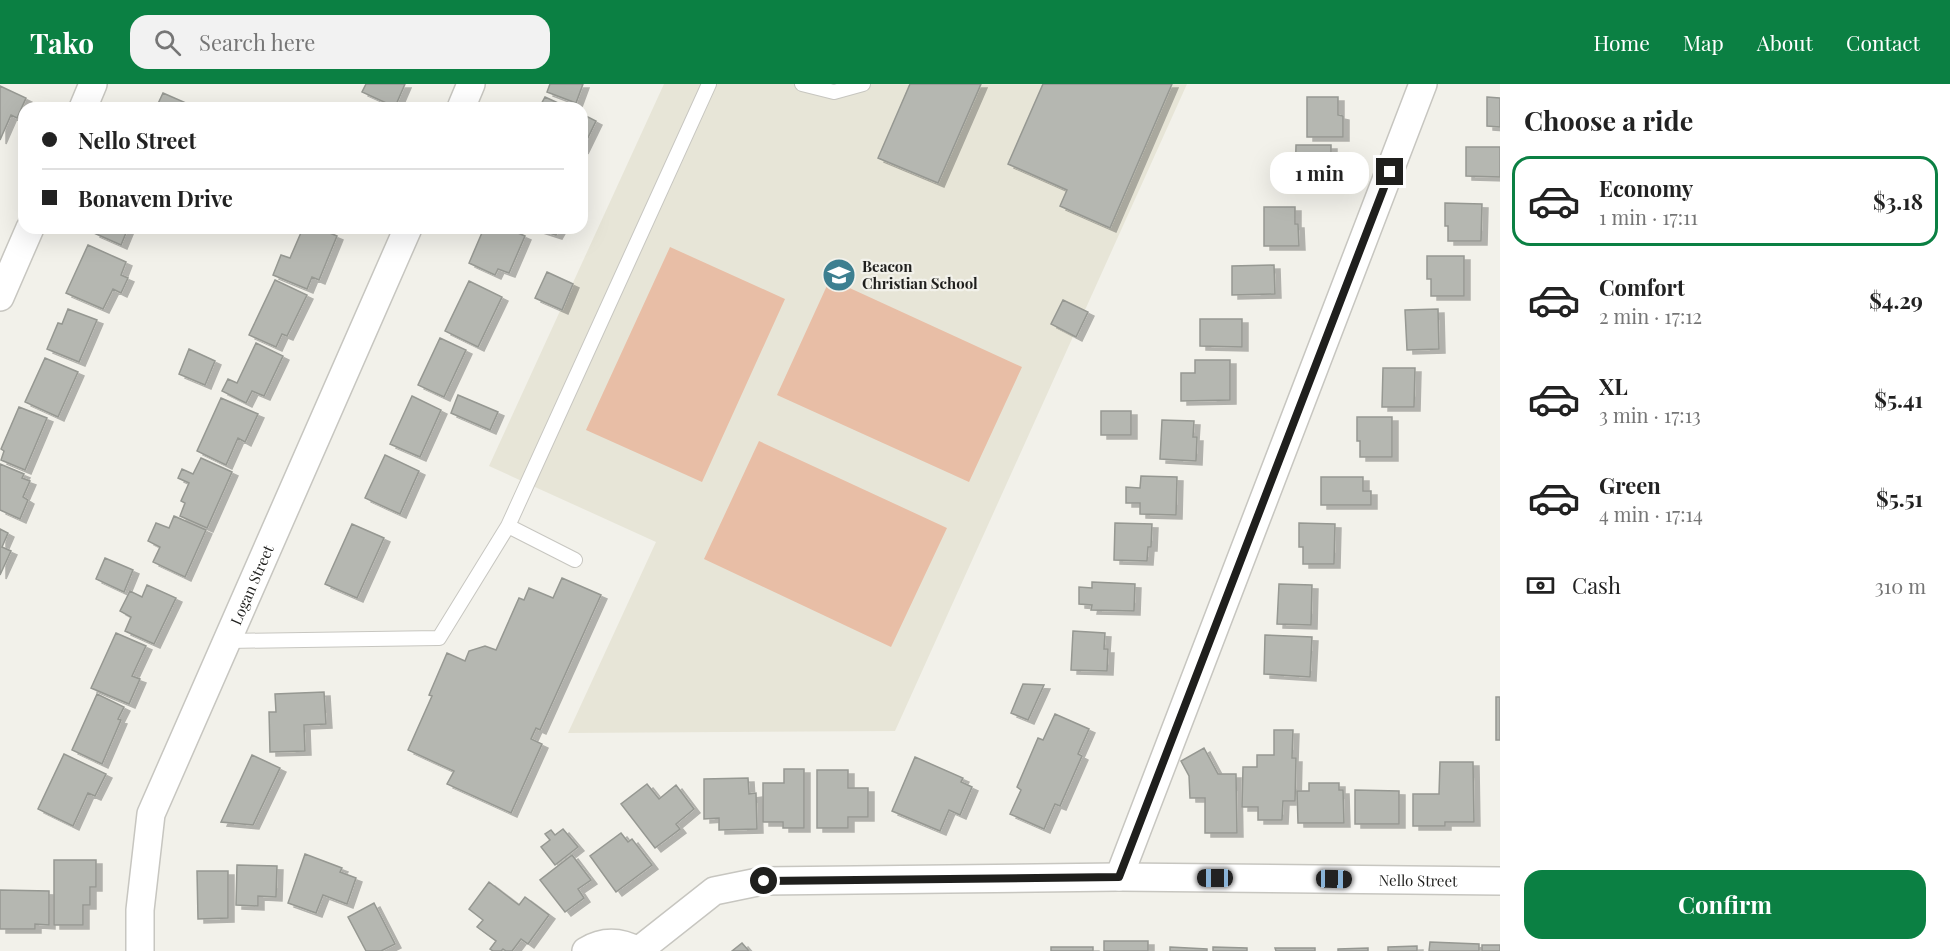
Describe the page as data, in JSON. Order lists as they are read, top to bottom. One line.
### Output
{"streets":{"street":["Logan Street","Nello Street"]},"places":{"school or university":["Beacon Christian School"]},"page":{"header":"Tako","search":"Search here","nav":["Home","Map","About","Contact"],"heading":"Choose a ride","banner":["Nello Street","Bonavem Drive"],"bubble":"1 min","list":[{"name":"Economy","note":"1 min · 17:11","value":"$3.18"},{"name":"Comfort","note":"2 min · 17:12","value":"$4.29"},{"name":"XL","note":"3 min · 17:13","value":"$5.41"},{"name":"Green","note":"4 min · 17:14","value":"$5.51"}],"pay":["Cash","310 m"],"buttons":"Confirm"}}
